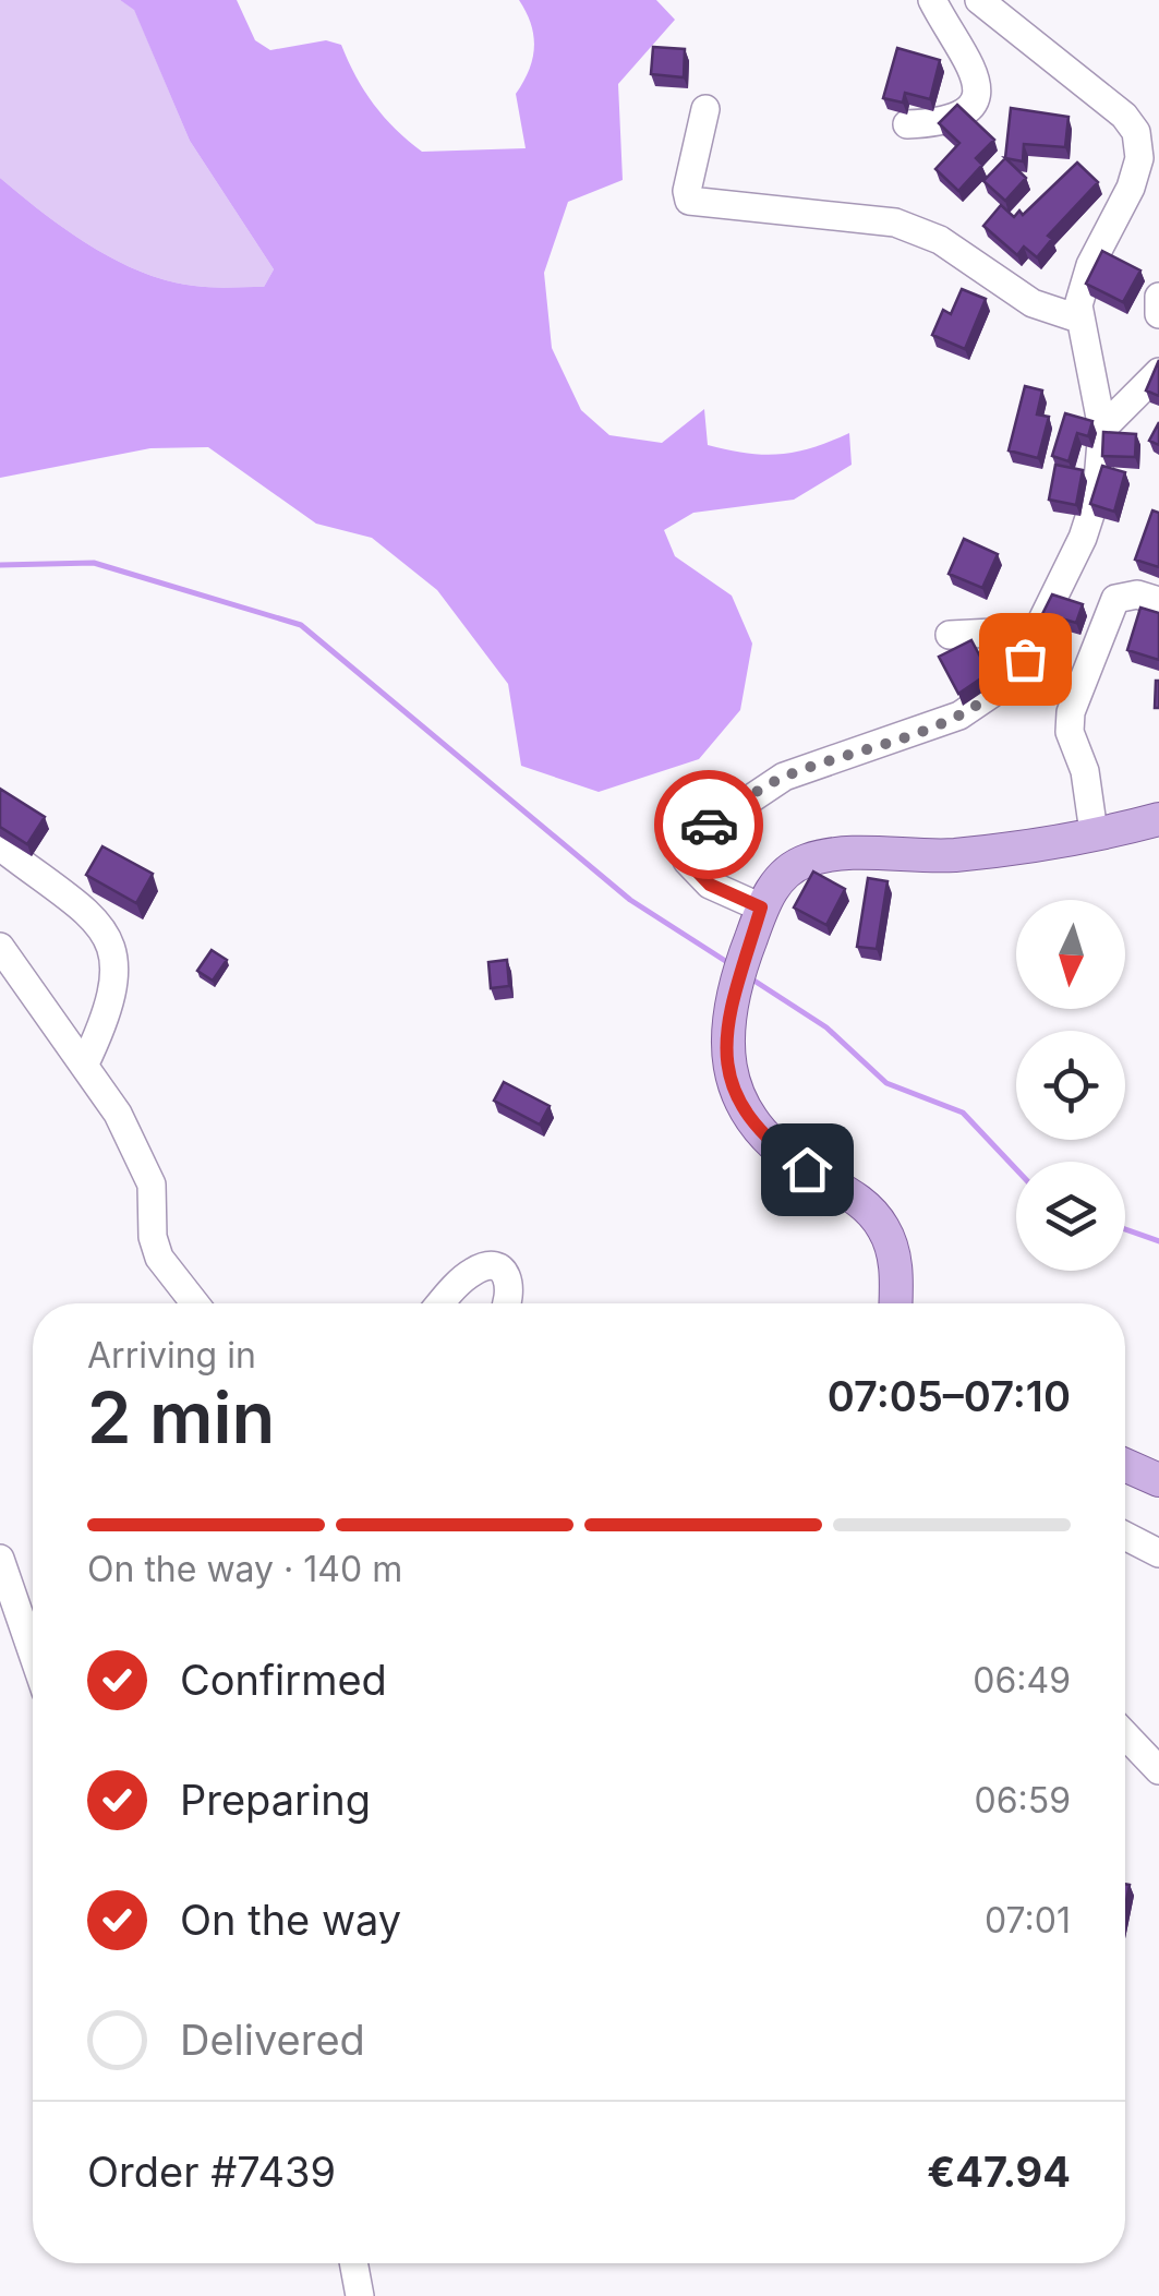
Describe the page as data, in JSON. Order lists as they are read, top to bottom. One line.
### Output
{"north":"bottom","page":{"heading":["2 min","Arriving in","07:05–07:10"],"panel":["Order #7439","€47.94"],"bar":"On the way · 140 m","list":[["Confirmed","06:49"],["Preparing","06:59"],["On the way","07:01"],"Delivered"]}}
